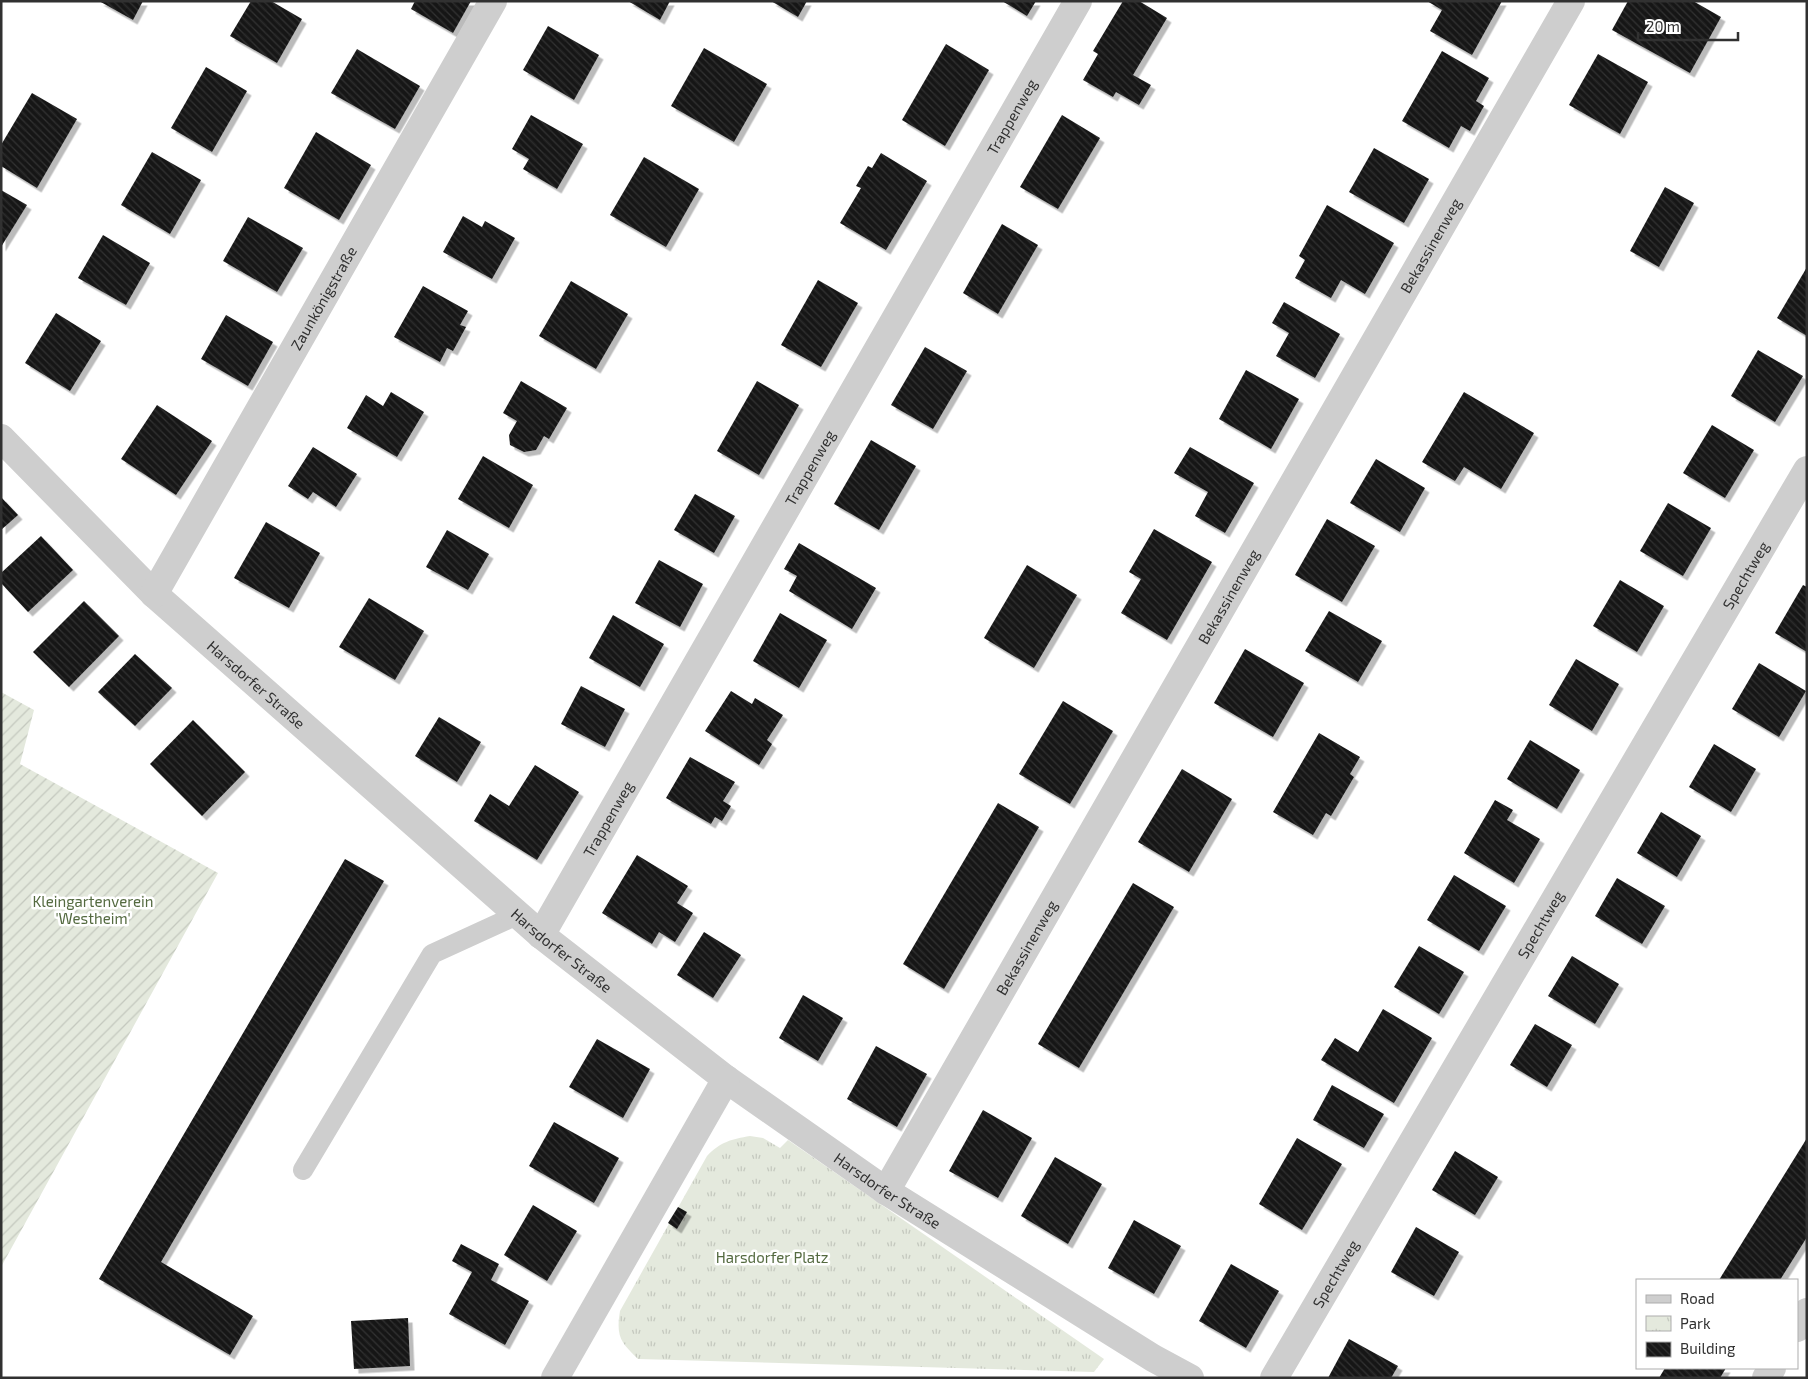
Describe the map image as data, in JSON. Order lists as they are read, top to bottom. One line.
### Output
{"streets":{"street":["Trappenweg","Bekassinenweg","Zaunkönigstraße","Spechtweg","Harsdorfer Straße"]},"crossings":[["Trappenweg","Harsdorfer Straße"],["Bekassinenweg","Harsdorfer Straße"],["Zaunkönigstraße","Harsdorfer Straße"]],"parks":["Kleingartenverein 'Westheim'","Harsdorfer Platz"],"legend":["Road","Park","Building"],"scale_bar":"20 m"}
